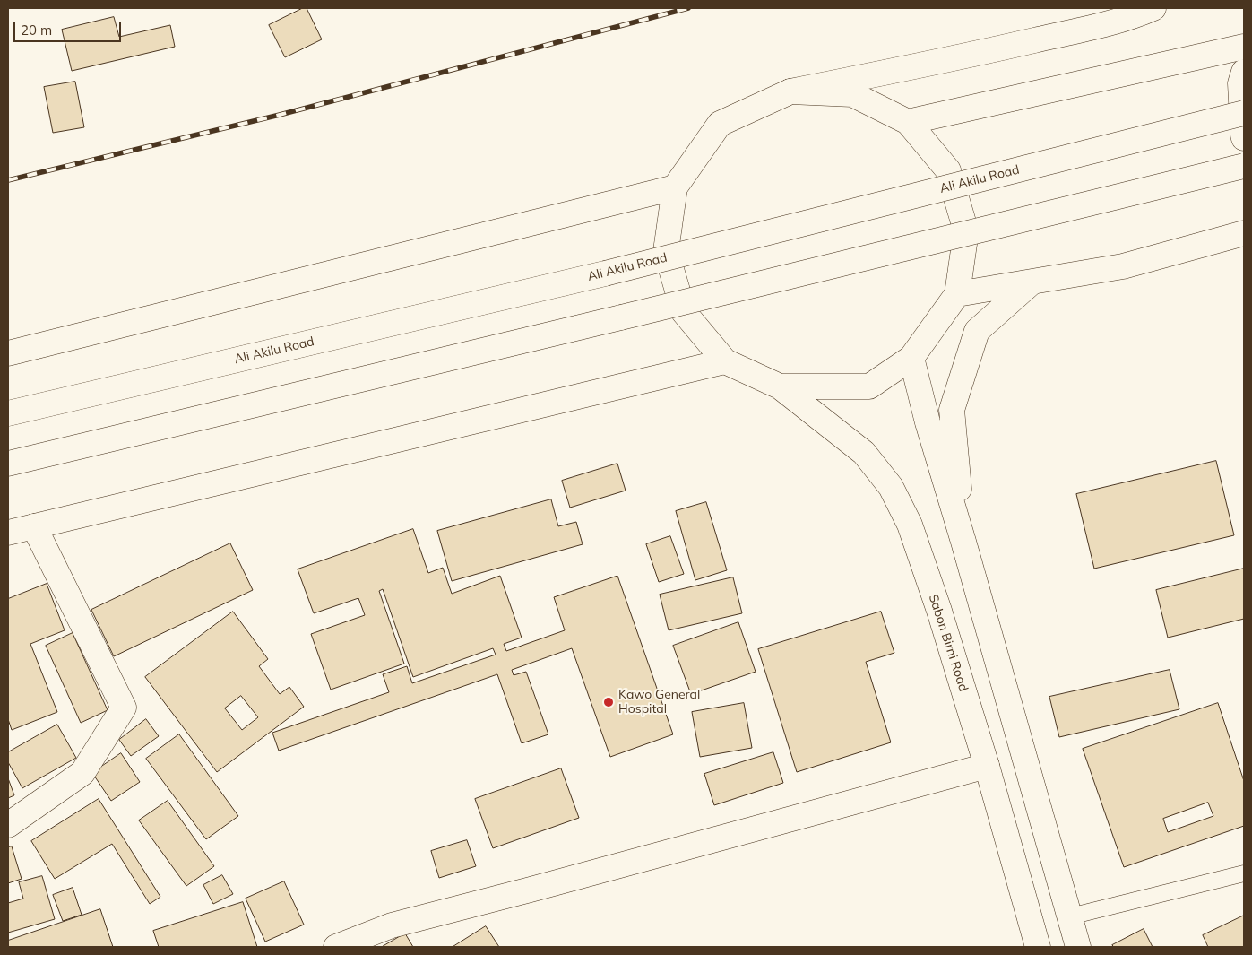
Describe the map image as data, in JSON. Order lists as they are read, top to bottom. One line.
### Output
{"streets":{"main road":["Ali Akilu Road","Sabon Birni Road"]},"places":["Kawo General Hospital"],"scale_bar":"20 m"}
